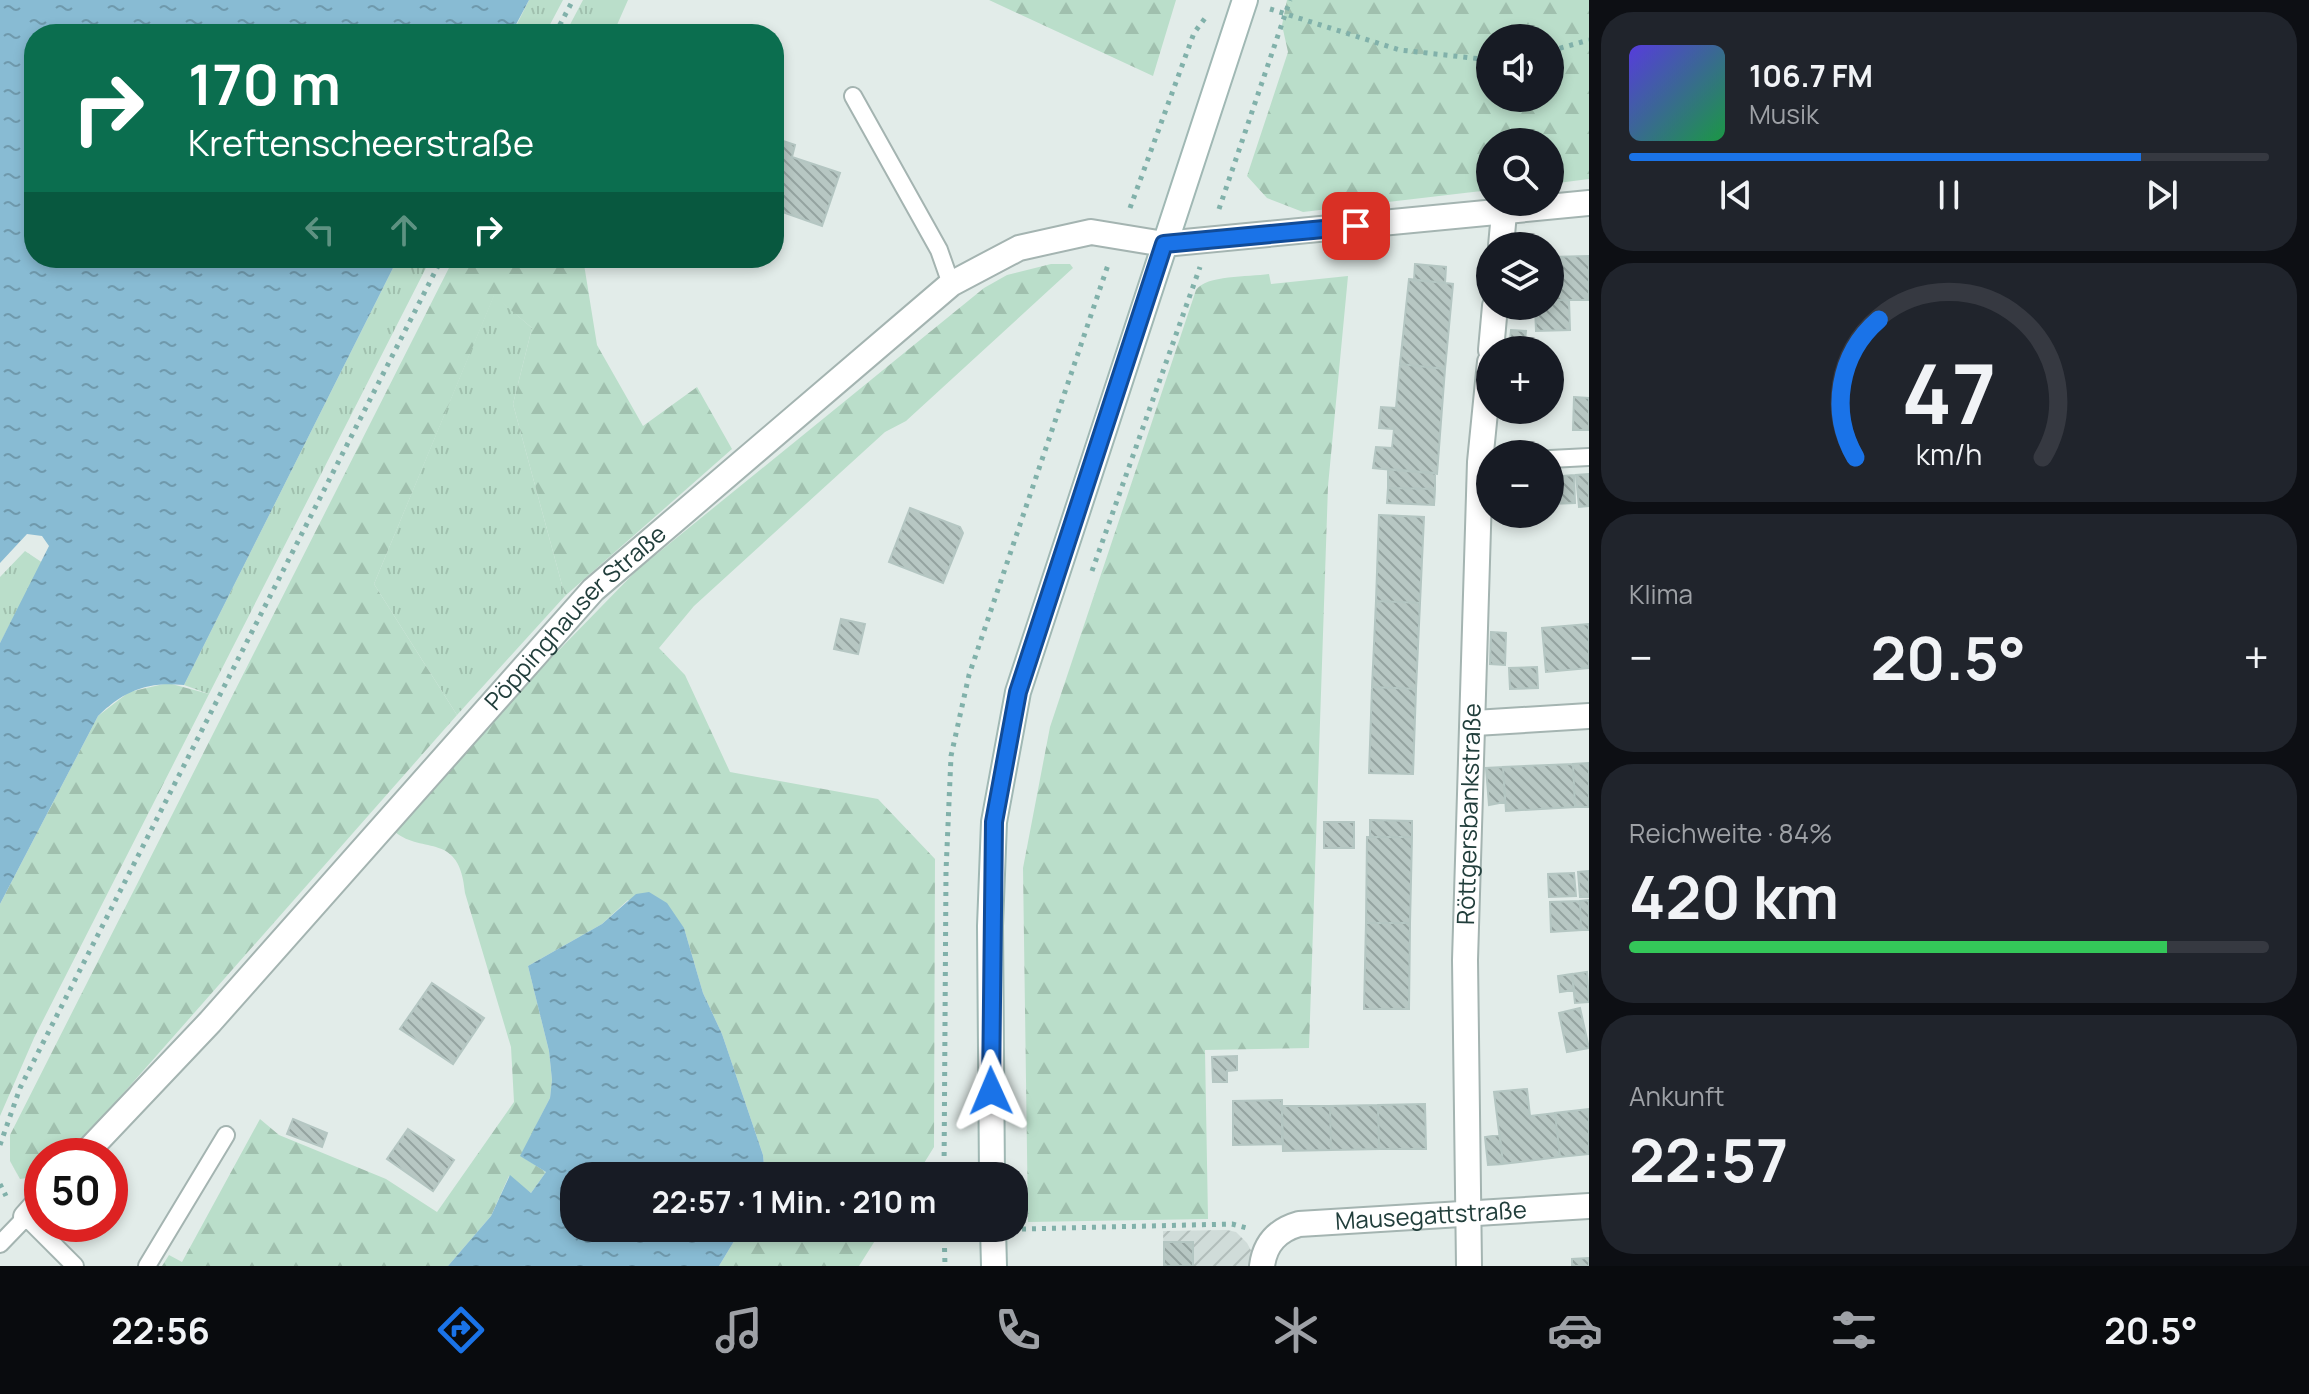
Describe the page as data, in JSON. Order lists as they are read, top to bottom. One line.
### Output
{"streets":{"street":["Pöppinghauser Straße","Röttgersbankstraße","Mausegattstraße"]},"crossings":[["Röttgersbankstraße","Mausegattstraße"]],"page":{"map_buttons":["+","−"],"turn":["170 m","Kreftenscheerstraße"],"song":["106.7 FM","Musik"],"tile":["Klima",["Reichweite · 84%","420 km"],["Ankunft","22:57"]],"heat":["−","20.5°","+"],"limit":"50","trip":"22:57 · 1 Min. · 210 m","tabs":["22:56","20.5°"],"gauge":["47","km/h"]}}
